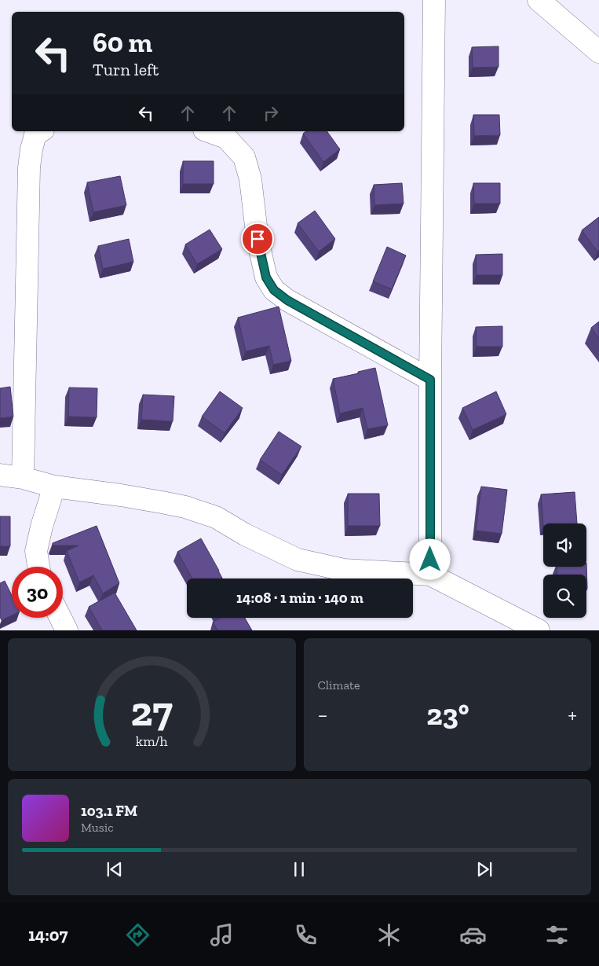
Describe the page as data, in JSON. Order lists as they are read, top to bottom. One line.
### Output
{"page":{"turn":["60 m","Turn left"],"limit":"30","trip":"14:08 · 1 min · 140 m","tile":"Climate","heat":["−","23°","+"],"song":["103.1 FM","Music"],"tabs":"14:07","gauge":["27","km/h"]}}
